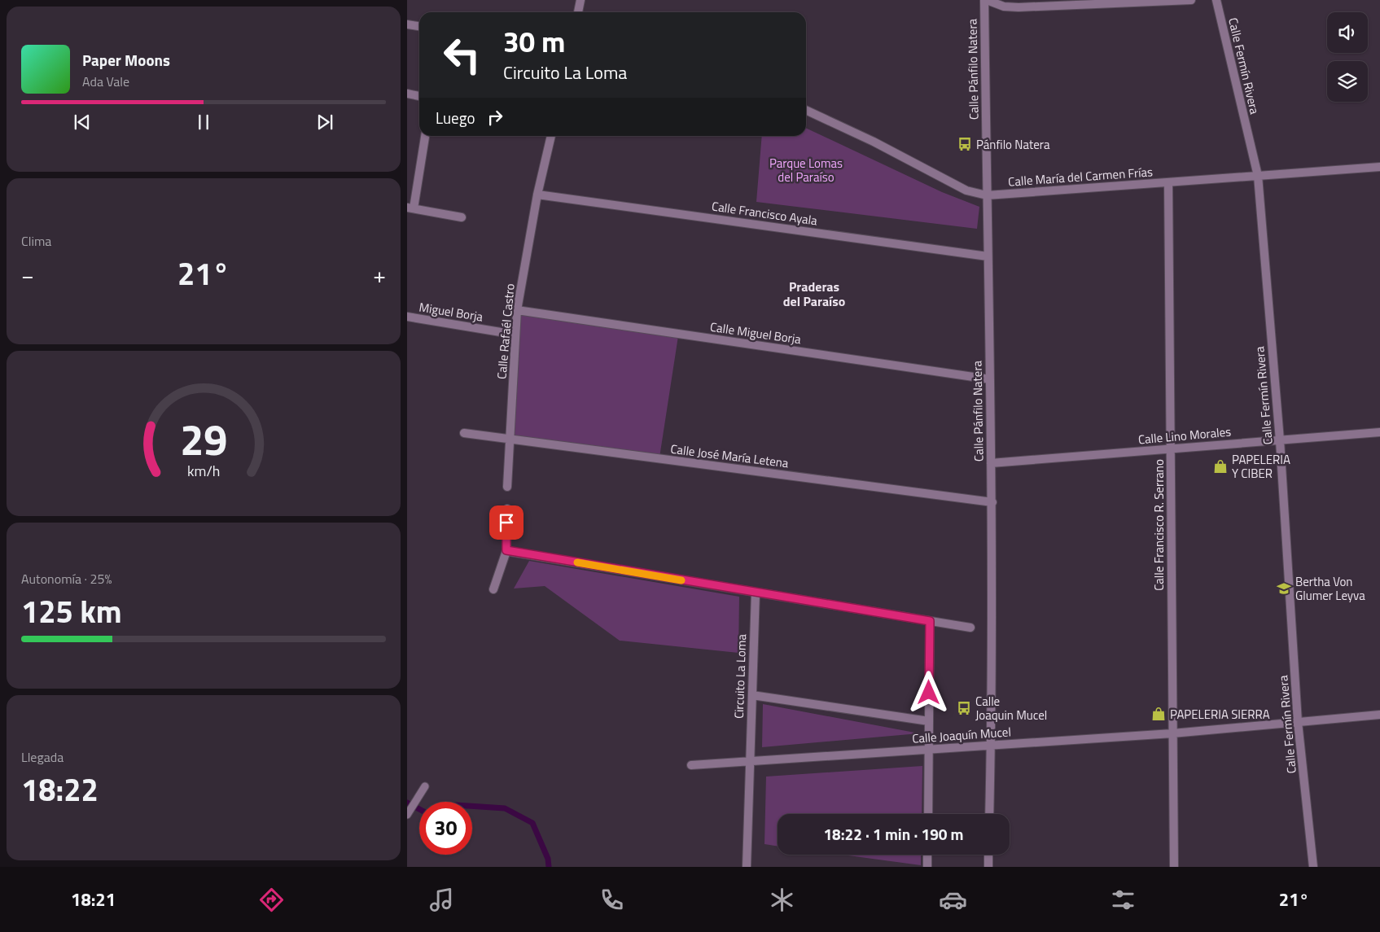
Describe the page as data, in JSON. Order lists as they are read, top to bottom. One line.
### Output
{"streets":{"street":["Calle Fermín Rivera","Calle Pánfilo Natera","Calle María del Carmen Frías","Calle Francisco Ayala","Miguel Borja","Calle Rafaél Castro","Calle Miguel Borja","Calle Lino Morales","Calle José María Letena","Calle Francisco R. Serrano","Circuito La Loma","Calle Joaquín Mucel"]},"crossings":[["Calle Fermín Rivera","Calle María del Carmen Frías"],["Calle Fermín Rivera","Calle Lino Morales"],["Calle Fermín Rivera","Calle Joaquín Mucel"],["Calle Pánfilo Natera","Calle María del Carmen Frías"],["Calle Pánfilo Natera","Calle Francisco Ayala"],["Calle Pánfilo Natera","Calle Miguel Borja"],["Calle Pánfilo Natera","Calle Lino Morales"],["Calle Pánfilo Natera","Calle José María Letena"],["Calle Pánfilo Natera","Calle Joaquín Mucel"],["Calle María del Carmen Frías","Calle Francisco R. Serrano"],["Calle Francisco Ayala","Calle Rafaél Castro"],["Miguel Borja","Calle Rafaél Castro"],["Calle Rafaél Castro","Calle Miguel Borja"],["Calle Rafaél Castro","Calle José María Letena"],["Calle Lino Morales","Calle Francisco R. Serrano"],["Calle Francisco R. Serrano","Calle Joaquín Mucel"],["Circuito La Loma","Calle Joaquín Mucel"]],"districts":["Praderas del Paraíso"],"parks":["Parque Lomas del Paraíso"],"places":{"bus stop":["Pánfilo Natera","Calle Joaquin Mucel"],"shop":["PAPELERIA Y CIBER","PAPELERIA SIERRA"],"school or university":["Bertha Von Glumer Leyva"]},"page":{"turn":["30 m","Circuito La Loma"],"song":["Paper Moons","Ada Vale"],"then":"Luego","tile":["Clima",["Autonomía · 25%","125 km"],["Llegada","18:22"]],"heat":["−","21°","+"],"limit":"30","trip":"18:22 · 1 min · 190 m","tabs":["18:21","21°"],"gauge":["29","km/h"]}}
